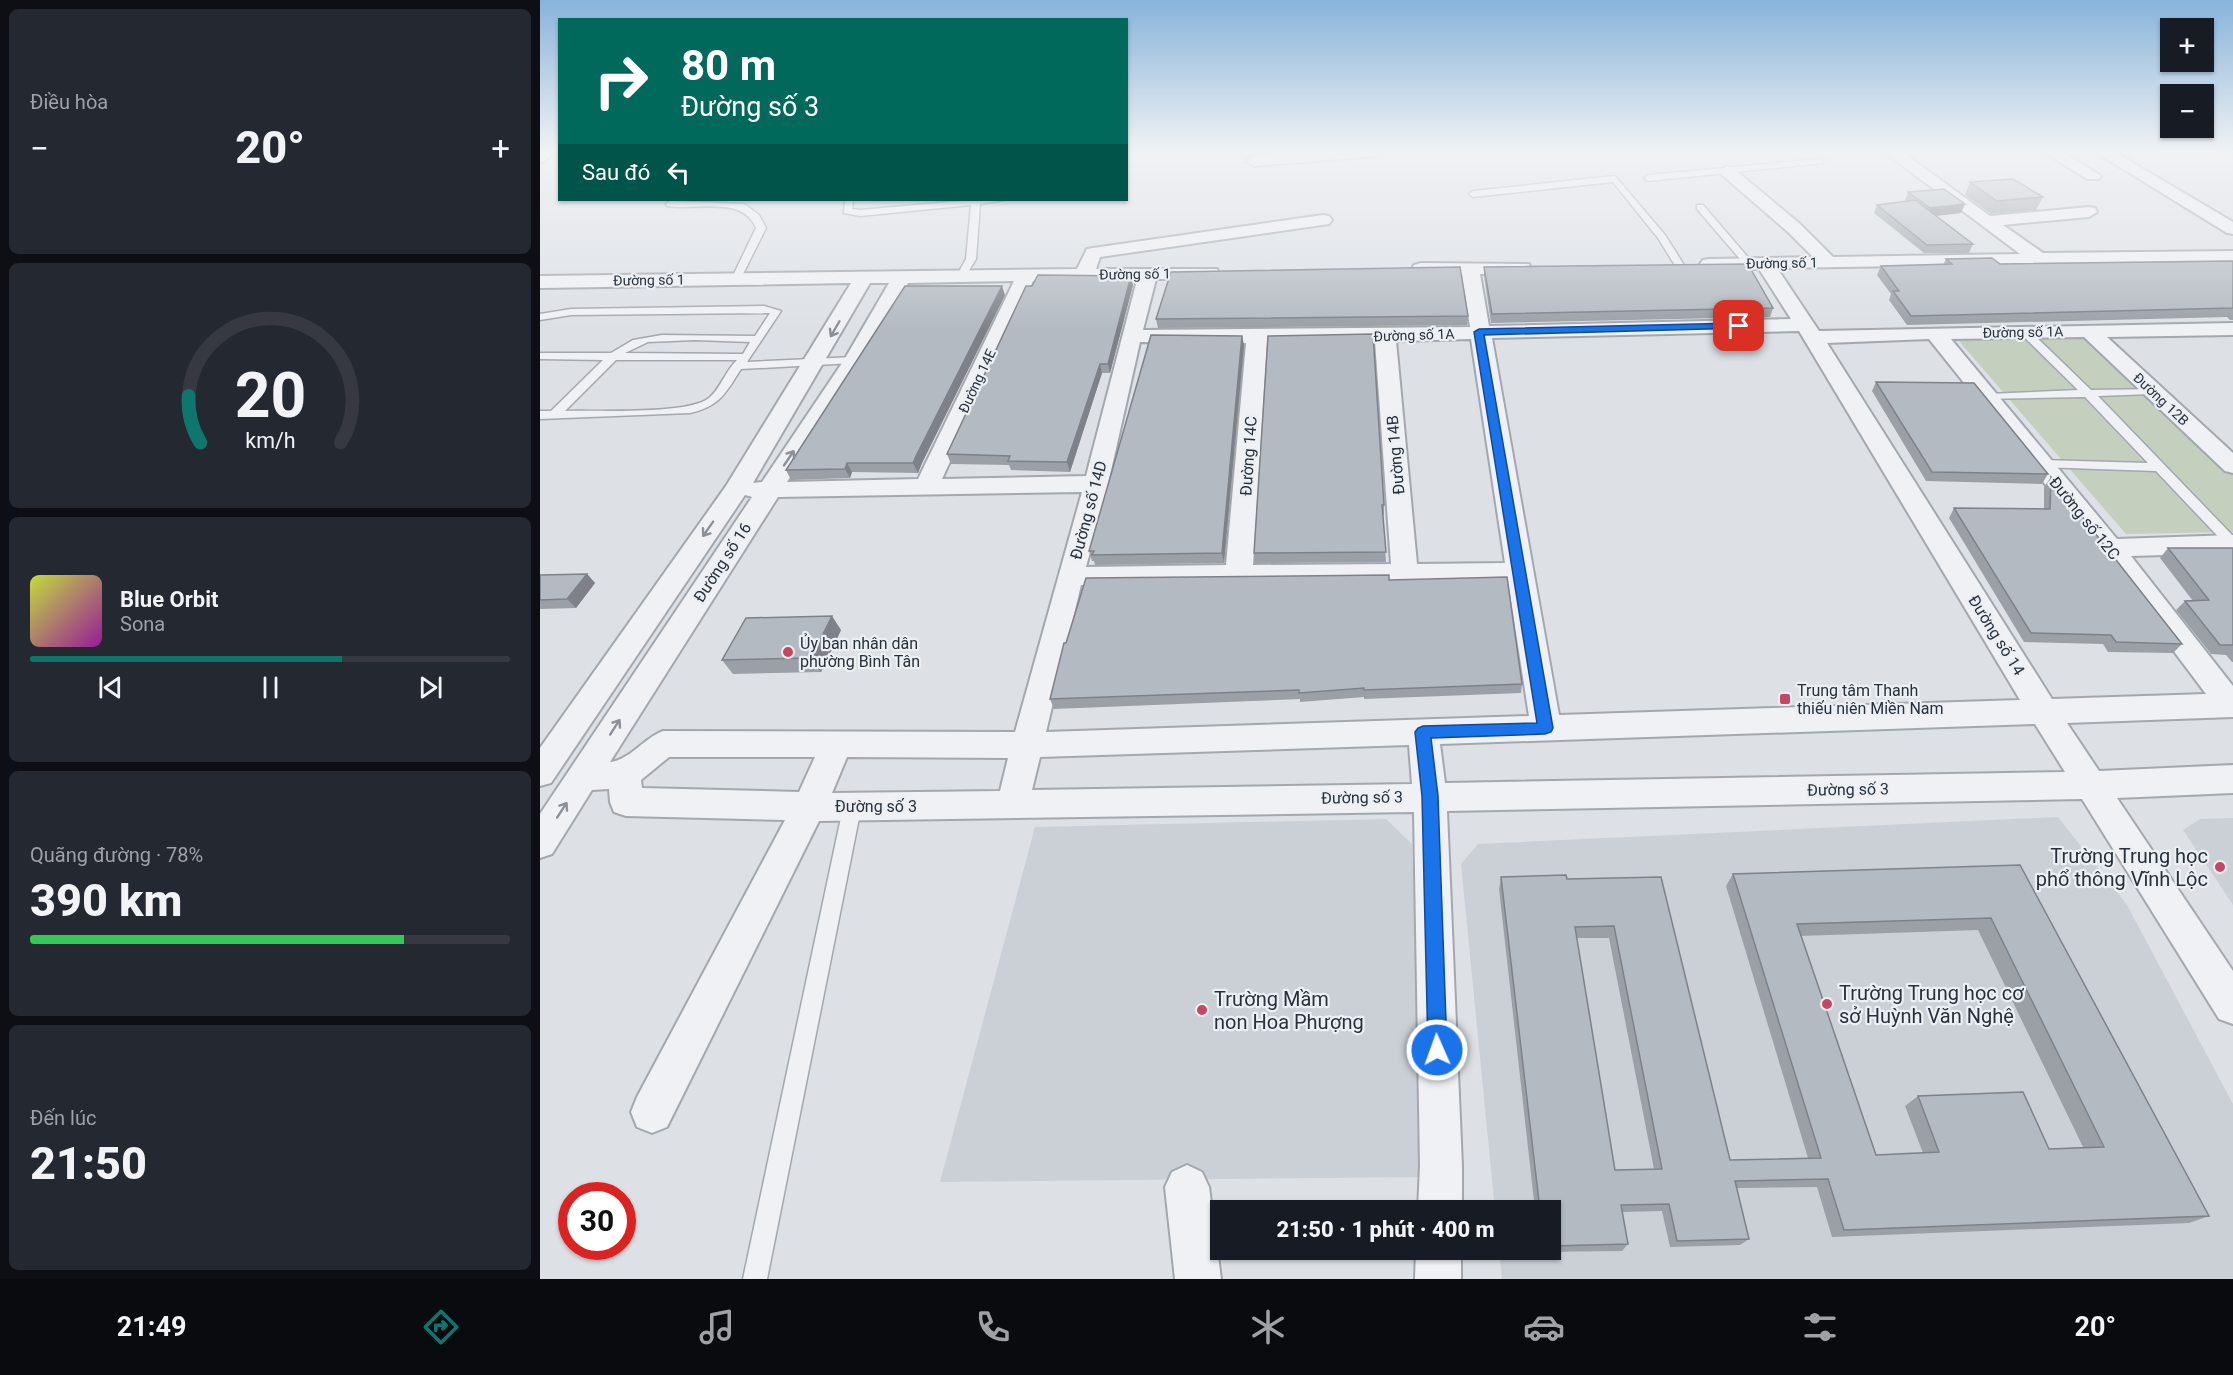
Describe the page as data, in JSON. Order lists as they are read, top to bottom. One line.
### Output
{"streets":{"street":["Đường số 1","Đường số 1A","Đường 14E","Đường 12B","Đường 14B","Đường 14C","Đường số 14D","Đường số 12C","Đường số 16","Đường số 14","Đường số 3"]},"crossings":[["Đường số 1","Đường 14E"],["Đường số 1","Đường số 14D"],["Đường số 1","Đường số 16"],["Đường số 1","Đường số 14"],["Đường số 1A","Đường 12B"],["Đường số 1A","Đường 14B"],["Đường số 1A","Đường 14C"],["Đường số 1A","Đường số 14D"],["Đường số 1A","Đường số 12C"],["Đường số 1A","Đường số 14"],["Đường số 14D","Đường số 3"],["Đường số 14","Đường số 3"]],"places":{"other":["Ủy ban nhân dân phường Bình Tân","Trường Trung học phổ thông Vĩnh Lộc","Trường Trung học cơ sở Huỳnh Văn Nghệ","Trường Mầm non Hoa Phượng"],"transit":["Trung tâm Thanh thiếu niên Miền Nam"]},"page":{"tile":["Điều hòa",["Quãng đường · 78%","390 km"],["Đến lúc","21:50"]],"map_buttons":["+","−"],"turn":["80 m","Đường số 3"],"heat":["−","20°","+"],"then":"Sau đó","song":["Blue Orbit","Sona"],"limit":"30","trip":"21:50 · 1 phút · 400 m","tabs":["21:49","20°"],"gauge":["20","km/h"]}}
